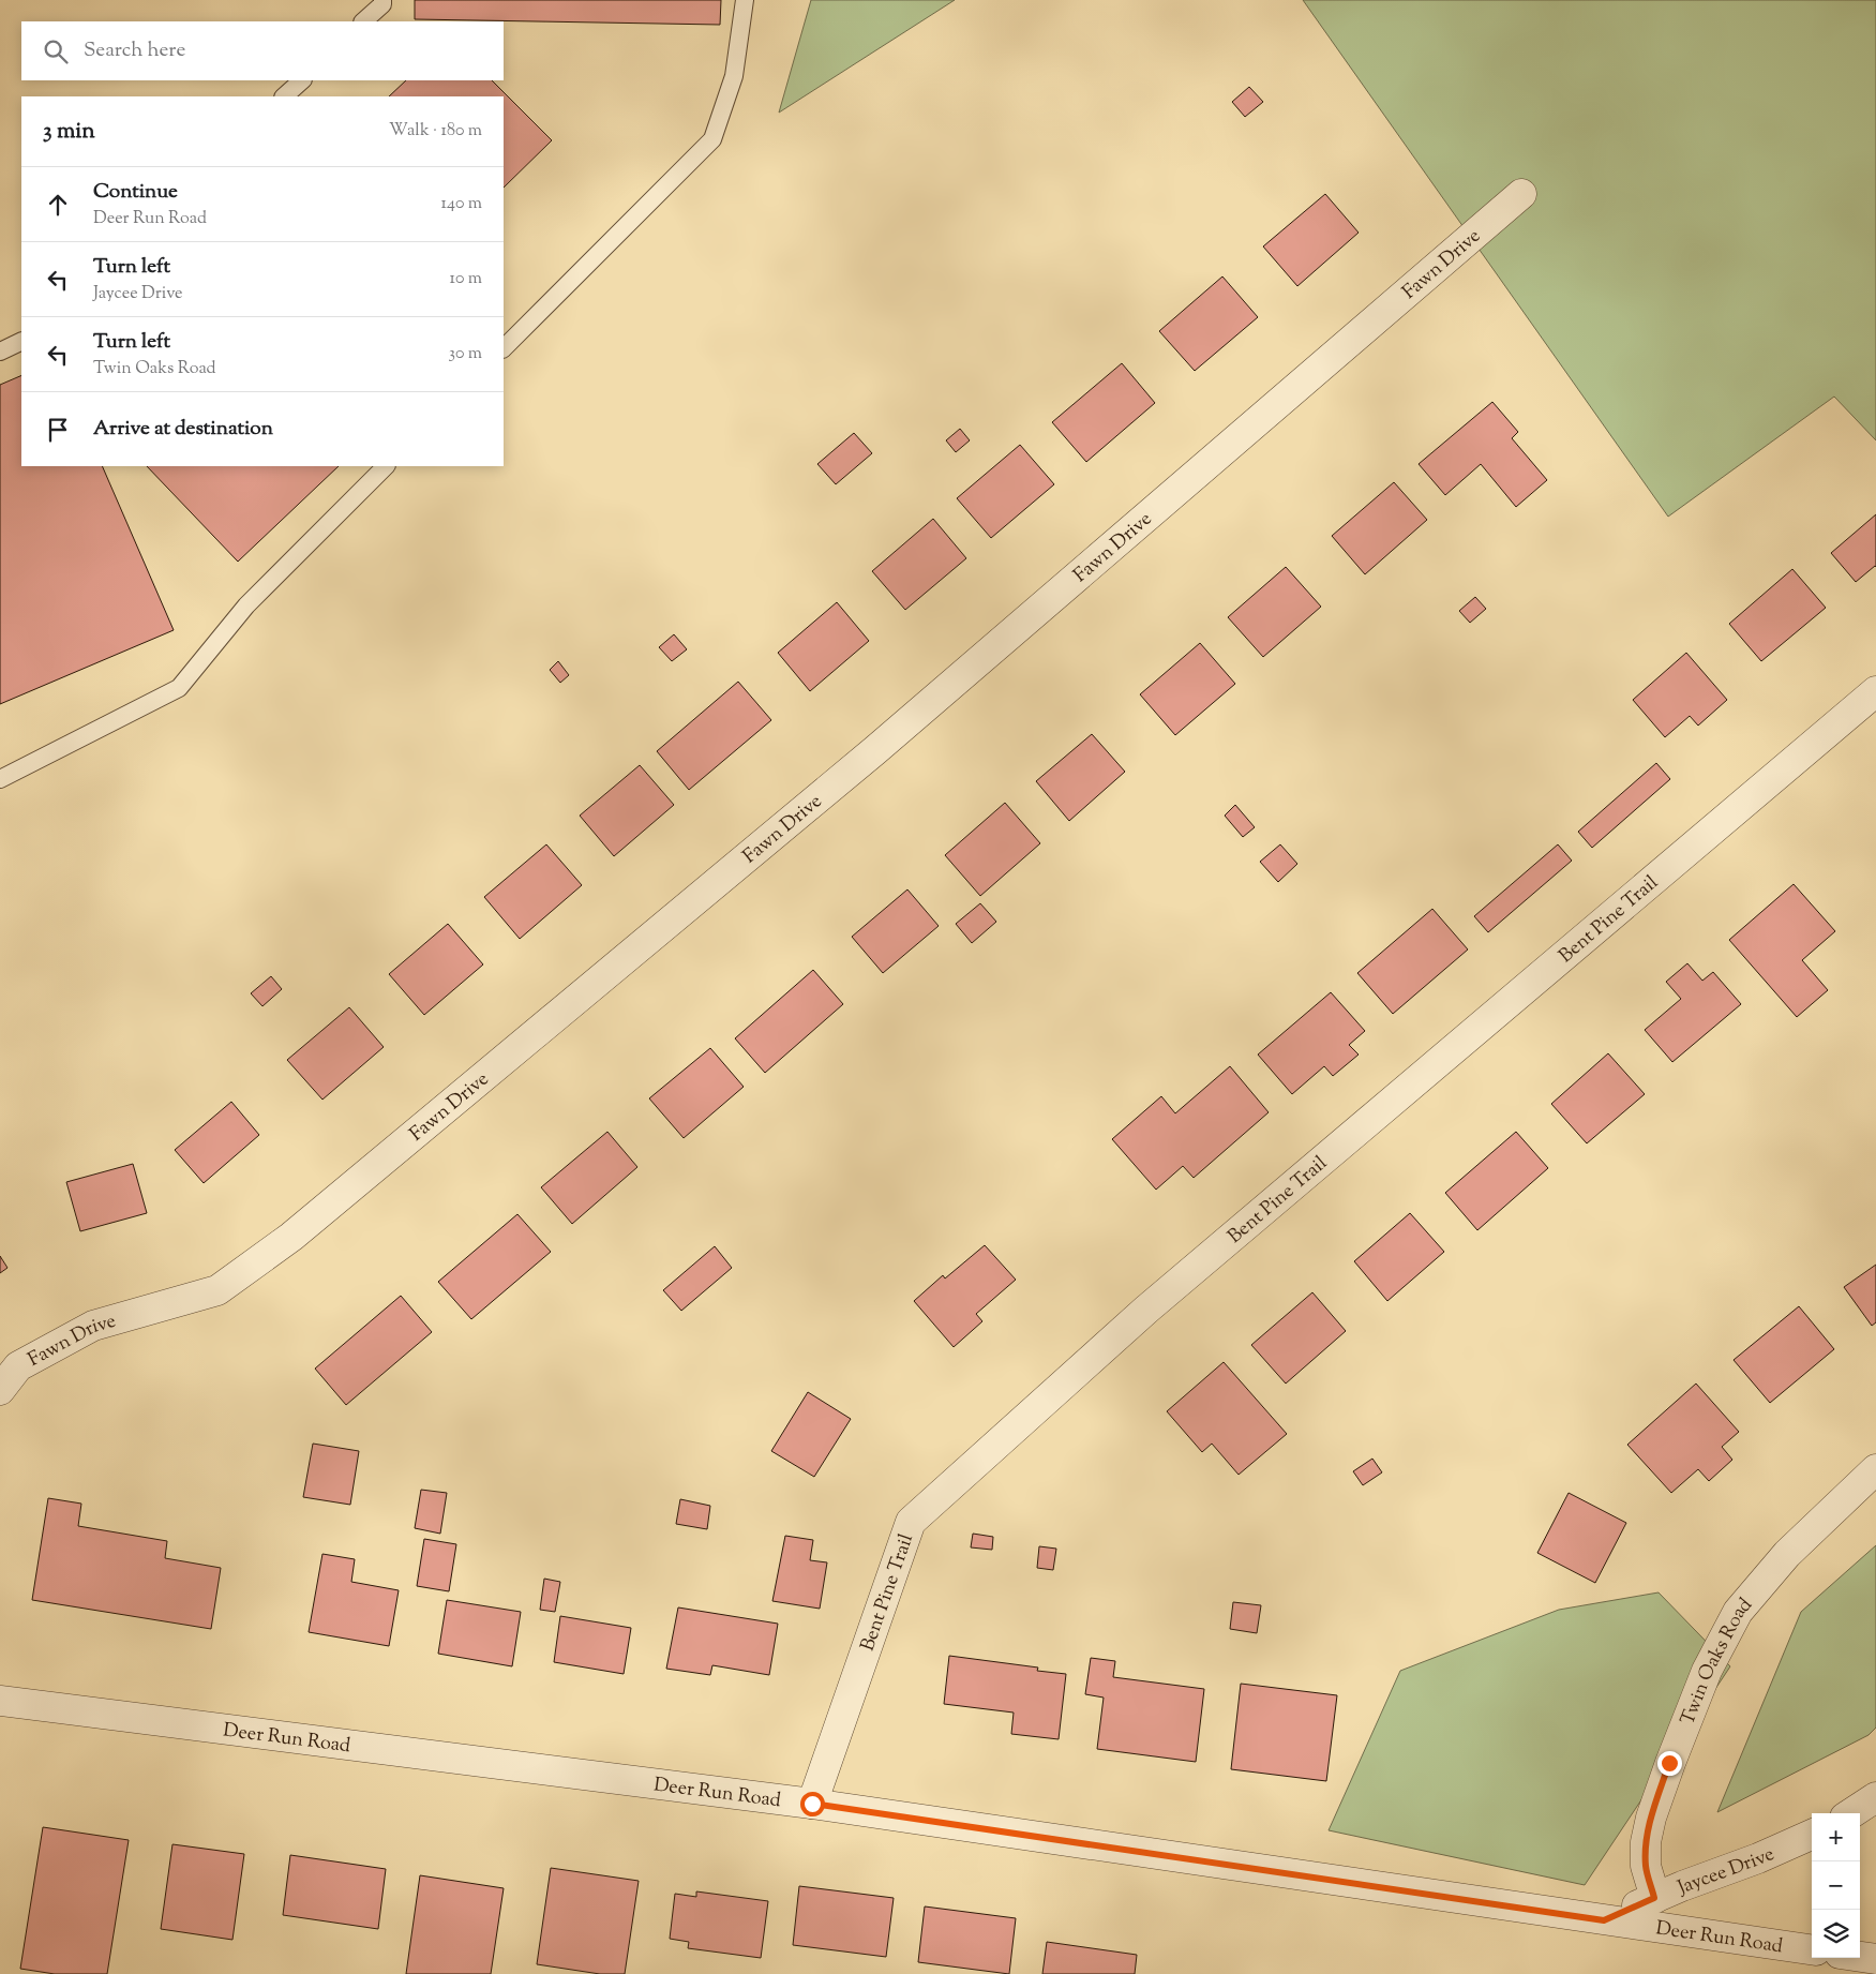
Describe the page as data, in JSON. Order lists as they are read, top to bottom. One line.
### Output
{"streets":{"street":["Fawn Drive","Bent Pine Trail","Twin Oaks Road","Deer Run Road","Jaycee Drive"]},"crossings":[["Bent Pine Trail","Deer Run Road"],["Twin Oaks Road","Jaycee Drive"],["Deer Run Road","Jaycee Drive"]],"page":{"search":"Search here","heading":["3 min","Walk · 180 m"],"list":[["Continue","Deer Run Road","140 m"],["Turn left","Jaycee Drive","10 m"],["Turn left","Twin Oaks Road","30 m"],"Arrive at destination"],"map_buttons":["+","−"]}}
